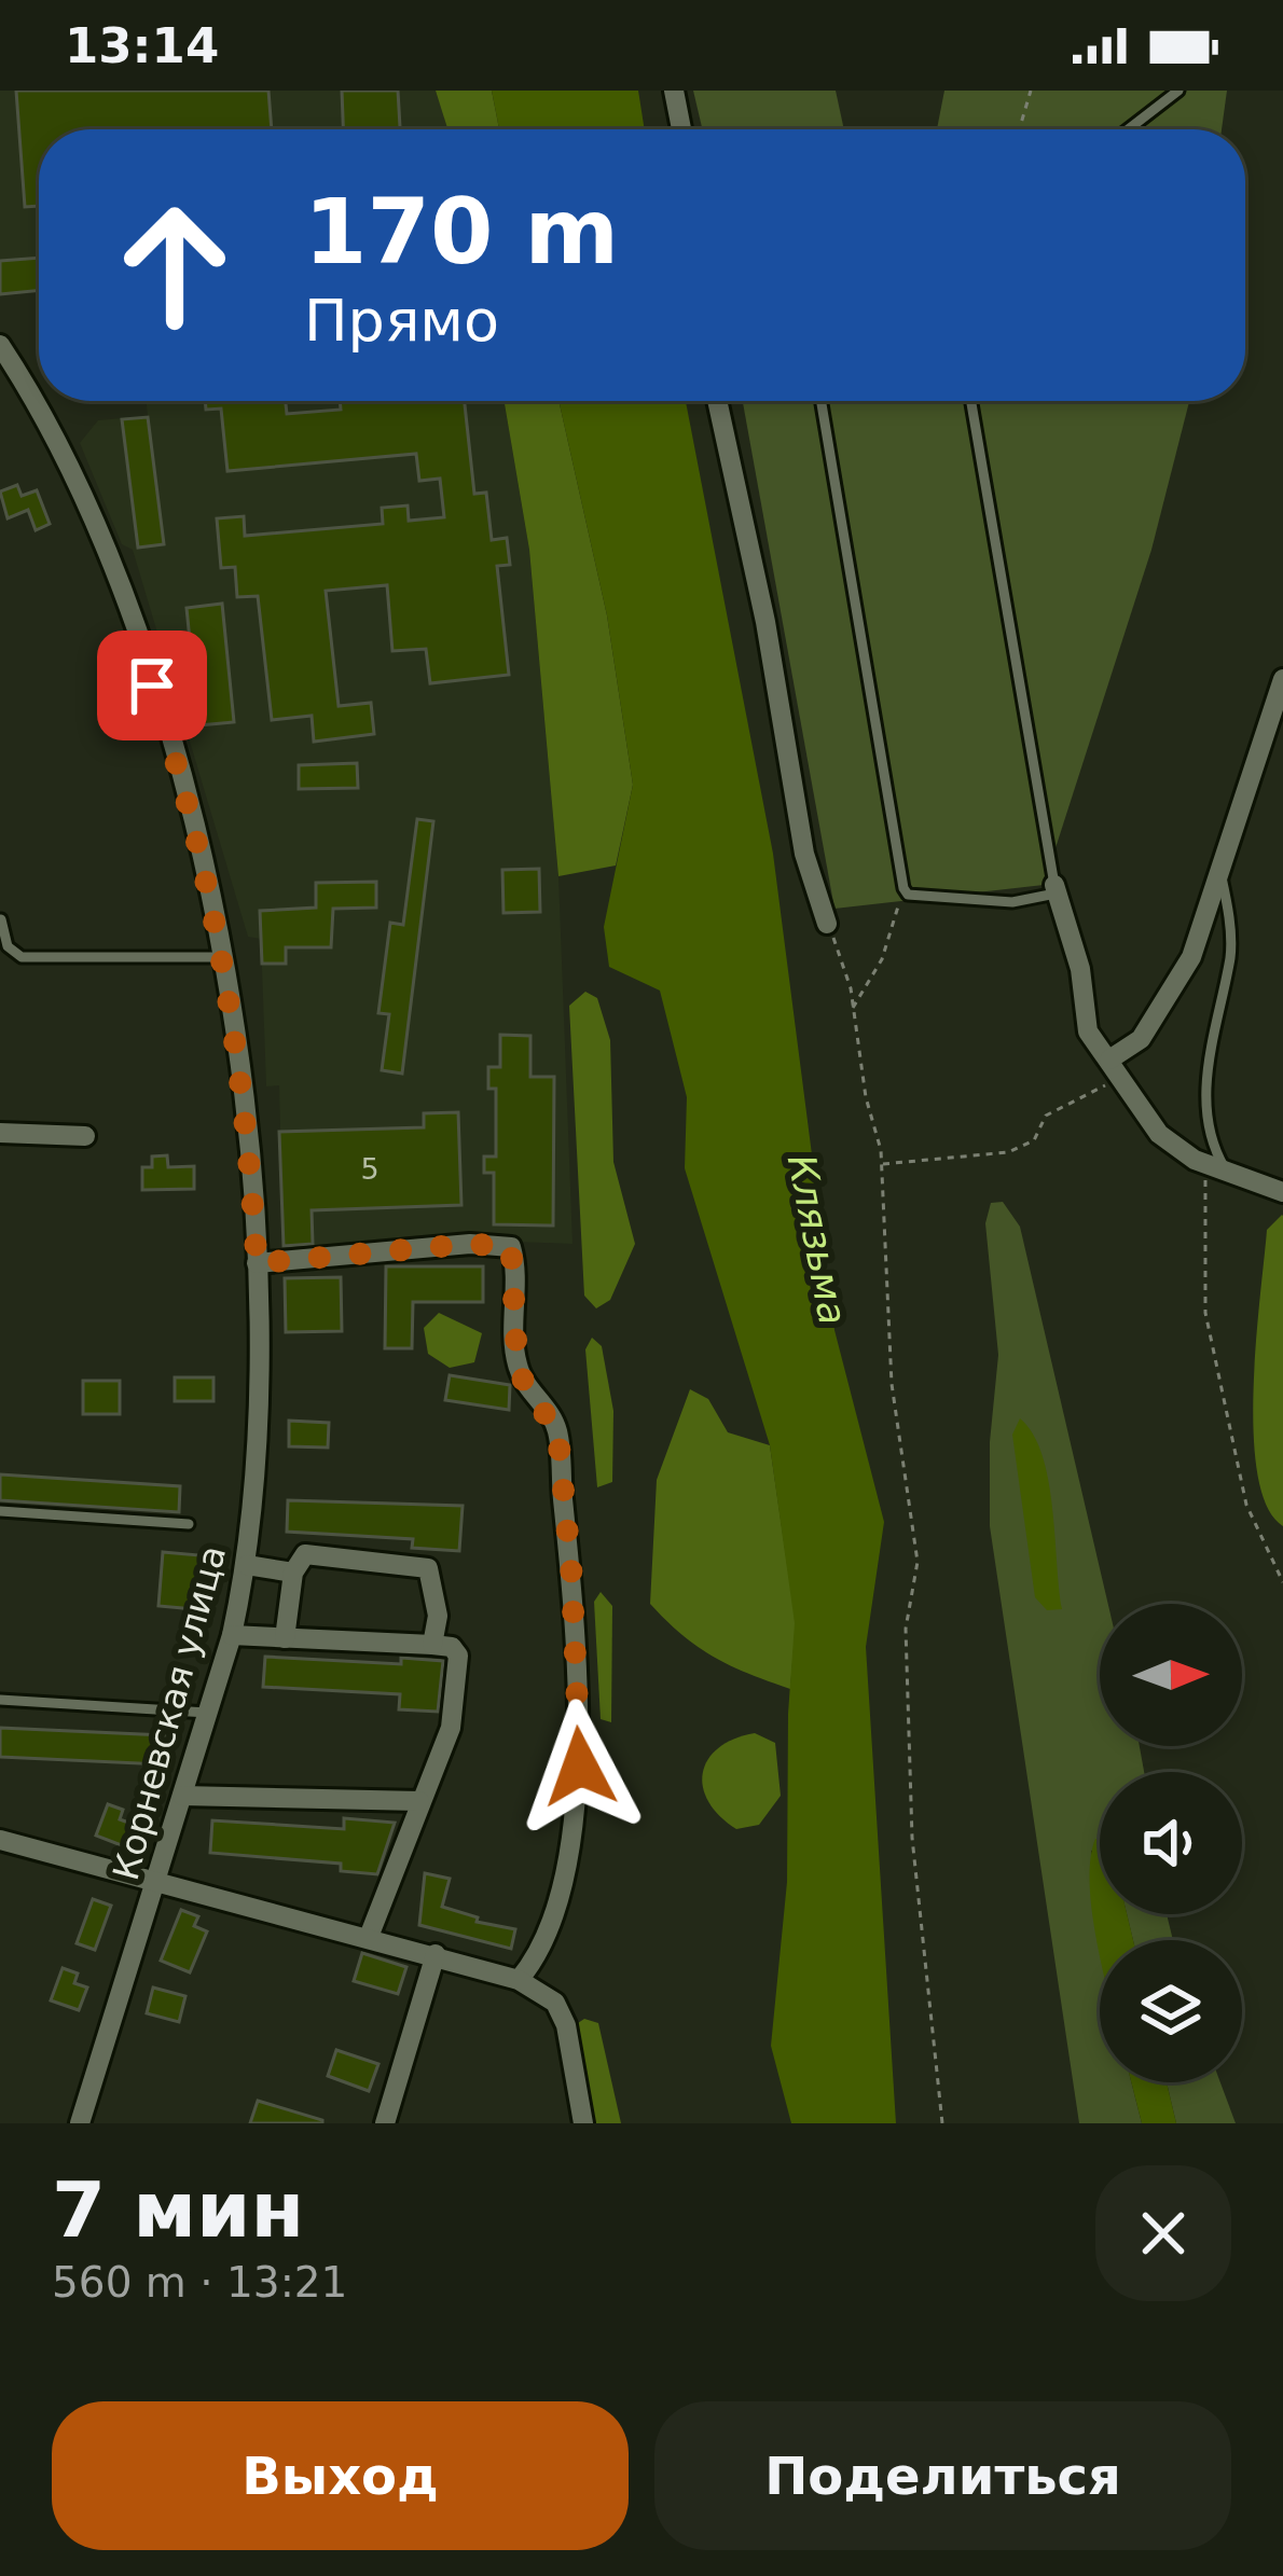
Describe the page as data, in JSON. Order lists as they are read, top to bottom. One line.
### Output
{"streets":{"street":["Корневская улица"]},"water":["Клязьма"],"house_numbers":["5"],"north":"right","page":{"status":"13:14","turn":["170 m","Прямо"],"heading":["7 мин","560 m · 13:21"],"buttons":["Выход","Поделиться"]}}
